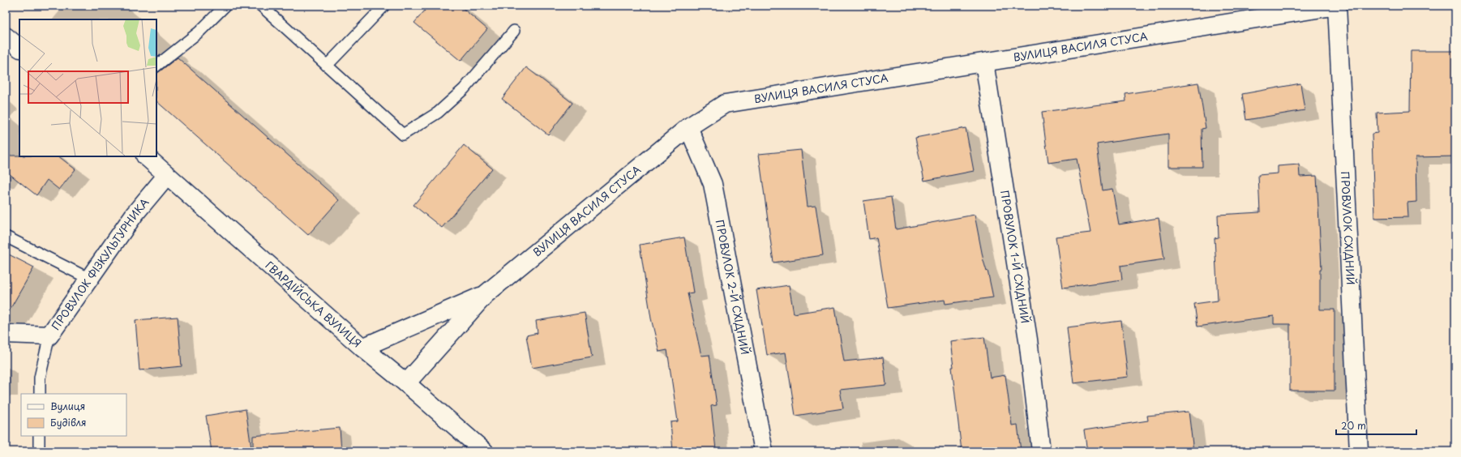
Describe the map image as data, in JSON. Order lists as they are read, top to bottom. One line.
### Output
{"streets":{"street":["ВУЛИЦЯ ВАСИЛЯ СТУСА","ПРОВУЛОК СХІДНИЙ","ПРОВУЛОК 1-Й СХІДНИЙ","ПРОВУЛОК ФІЗКУЛЬТУРНИКА","ПРОВУЛОК 2-Й СХІДНИЙ","ГВАРДІЙСЬКА ВУЛИЦЯ"]},"crossings":[["ВУЛИЦЯ ВАСИЛЯ СТУСА","ПРОВУЛОК СХІДНИЙ"],["ВУЛИЦЯ ВАСИЛЯ СТУСА","ПРОВУЛОК 1-Й СХІДНИЙ"],["ВУЛИЦЯ ВАСИЛЯ СТУСА","ПРОВУЛОК 2-Й СХІДНИЙ"],["ВУЛИЦЯ ВАСИЛЯ СТУСА","ГВАРДІЙСЬКА ВУЛИЦЯ"],["ПРОВУЛОК ФІЗКУЛЬТУРНИКА","ГВАРДІЙСЬКА ВУЛИЦЯ"]],"legend":["Вулиця","Будівля"],"scale_bar":"20 m"}
